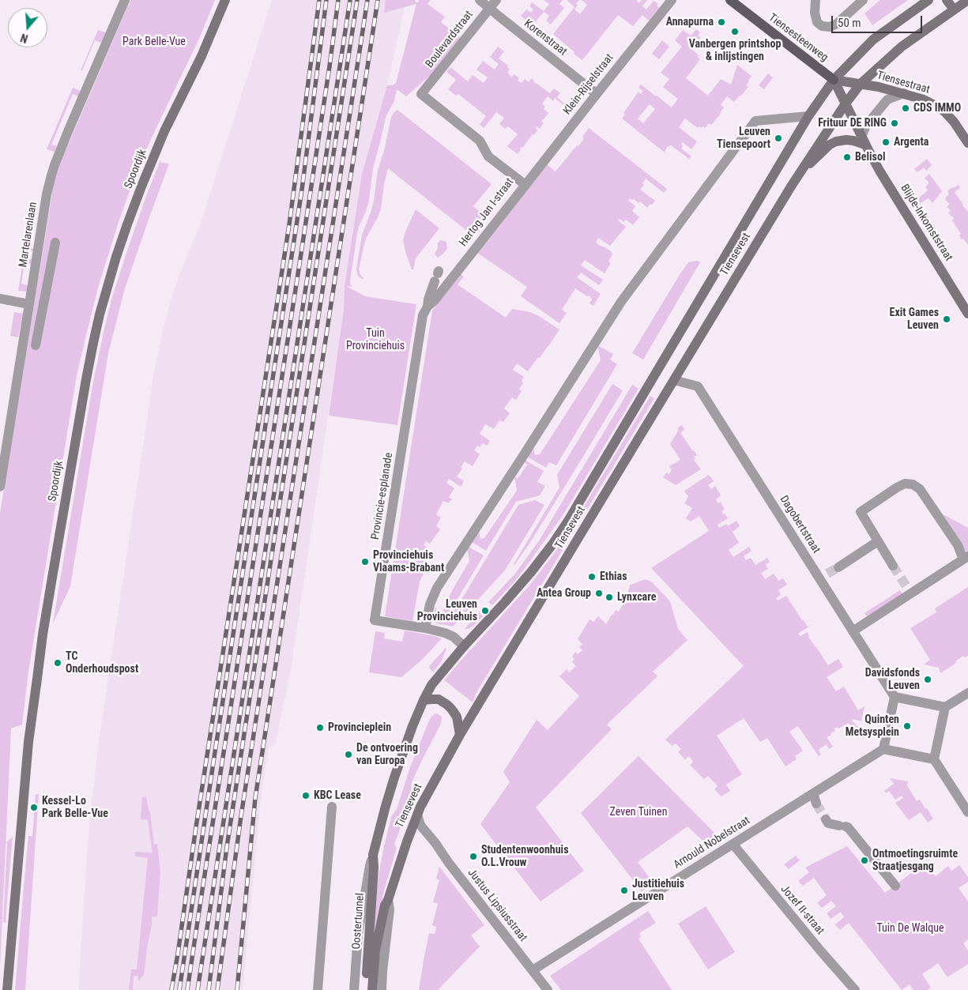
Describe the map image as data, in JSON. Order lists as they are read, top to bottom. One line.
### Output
{"streets":{"main road":["Tiensesteenweg","Tiensestraat","Spoordijk","Blijde-Inkomststraat","Tiensevest","Oostertunnel"],"street":["Korenstraat","Boulevardstraat","Klein-Rijselstraat","Hertog Jan I-straat","Martelarenlaan","Provincie-esplanade","Dagobertstraat","Arnould Nobelstraat","Justus Lipsiusstraat","Jozef II-straat"]},"crossings":[["Korenstraat","Boulevardstraat"],["Korenstraat","Klein-Rijselstraat"],["Tiensesteenweg","Tiensestraat"],["Tiensesteenweg","Blijde-Inkomststraat"],["Tiensesteenweg","Tiensevest"],["Boulevardstraat","Hertog Jan I-straat"],["Tiensestraat","Blijde-Inkomststraat"],["Tiensestraat","Tiensevest"],["Klein-Rijselstraat","Hertog Jan I-straat"],["Hertog Jan I-straat","Provincie-esplanade"],["Blijde-Inkomststraat","Tiensevest"],["Tiensevest","Provincie-esplanade"],["Tiensevest","Dagobertstraat"],["Tiensevest","Justus Lipsiusstraat"],["Tiensevest","Oostertunnel"],["Arnould Nobelstraat","Justus Lipsiusstraat"],["Arnould Nobelstraat","Jozef II-straat"]],"parks":["Park Belle-Vue","Tuin Provinciehuis","Zeven Tuinen","Tuin De Walque"],"places":["Annapurna","Vanbergen printshop & inlijstingen","CDS IMMO","Frituur DE RING","Leuven Tiensepoort","Argenta","Belisol","Exit Games Leuven","Provinciehuis Vlaams-Brabant","Ethias","Antea Group","Lynxcare","Leuven Provinciehuis","TC Onderhoudspost","Davidsfonds Leuven","Quinten Metsysplein","Provincieplein","De ontvoering van Europa","KBC Lease","Kessel-Lo Park Belle-Vue","Studentenwoonhuis O.L.Vrouw","Ontmoetingsruimte Straatjesgang","Justitiehuis Leuven"],"scale_bar":"50 m","north":"bottom"}
